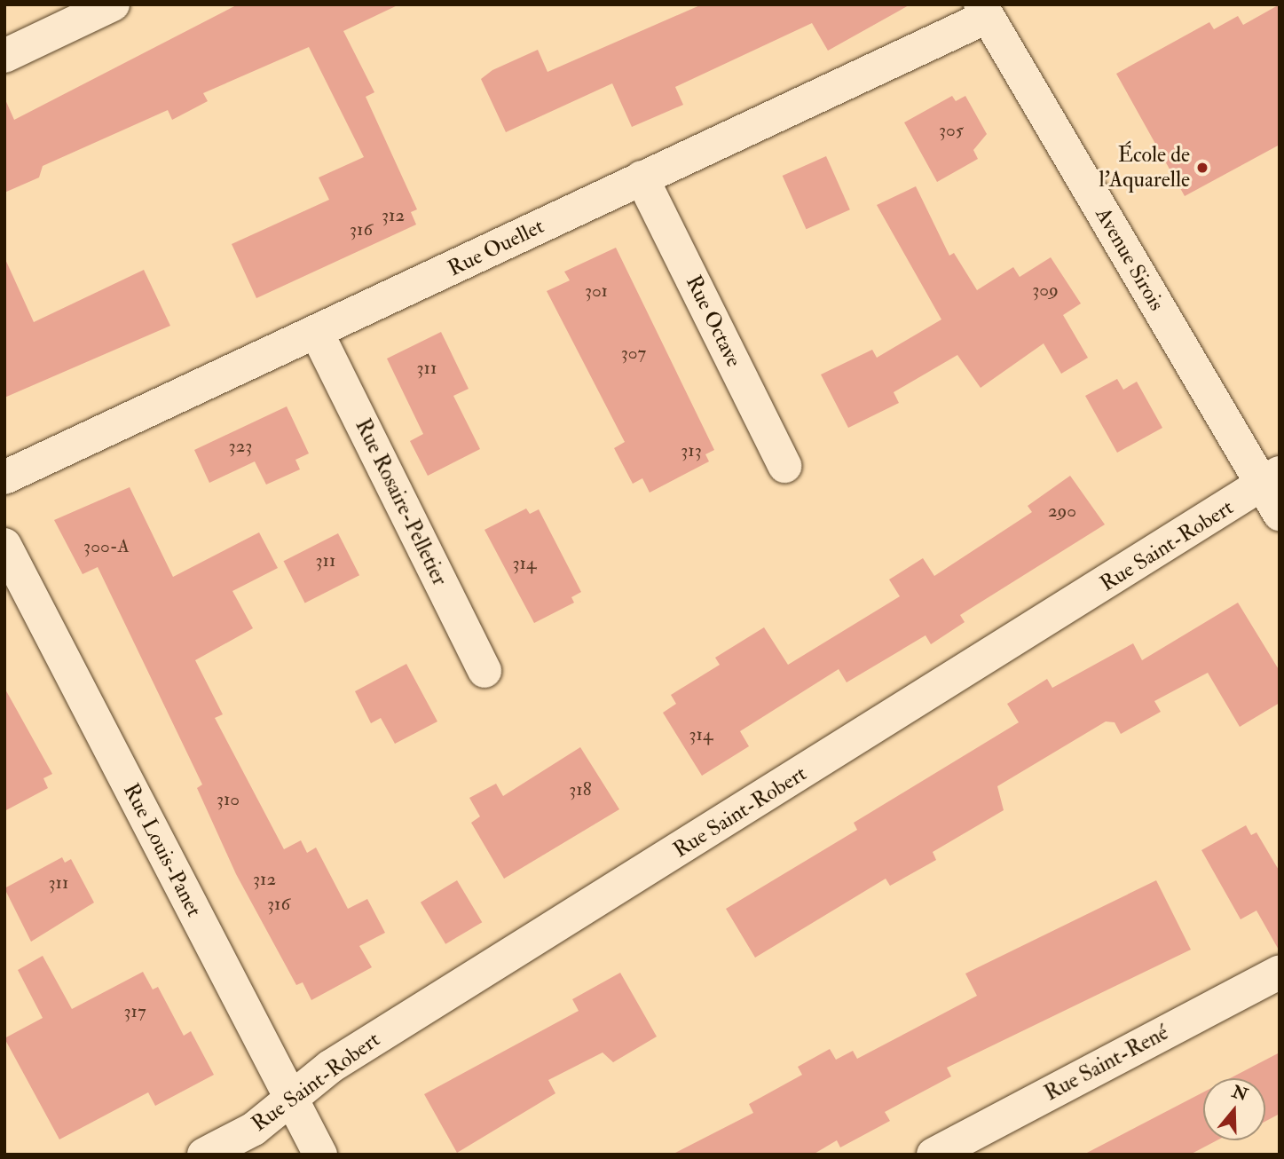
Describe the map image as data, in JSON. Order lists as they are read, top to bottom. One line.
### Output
{"streets":{"street":["Rue Ouellet","Avenue Sirois","Rue Octave","Rue Rosaire-Pelletier","Rue Saint-Robert","Rue Louis-Panet","Rue Saint-René"]},"crossings":[["Rue Ouellet","Avenue Sirois"],["Rue Ouellet","Rue Octave"],["Rue Ouellet","Rue Rosaire-Pelletier"],["Avenue Sirois","Rue Saint-Robert"],["Rue Saint-Robert","Rue Louis-Panet"]],"places":["École de l’Aquarelle"],"house_numbers":["305","312","316","309","301","307","311","323","313","290","300-A","311","314","314","318","310","312","311","316","317"],"north":"top"}
